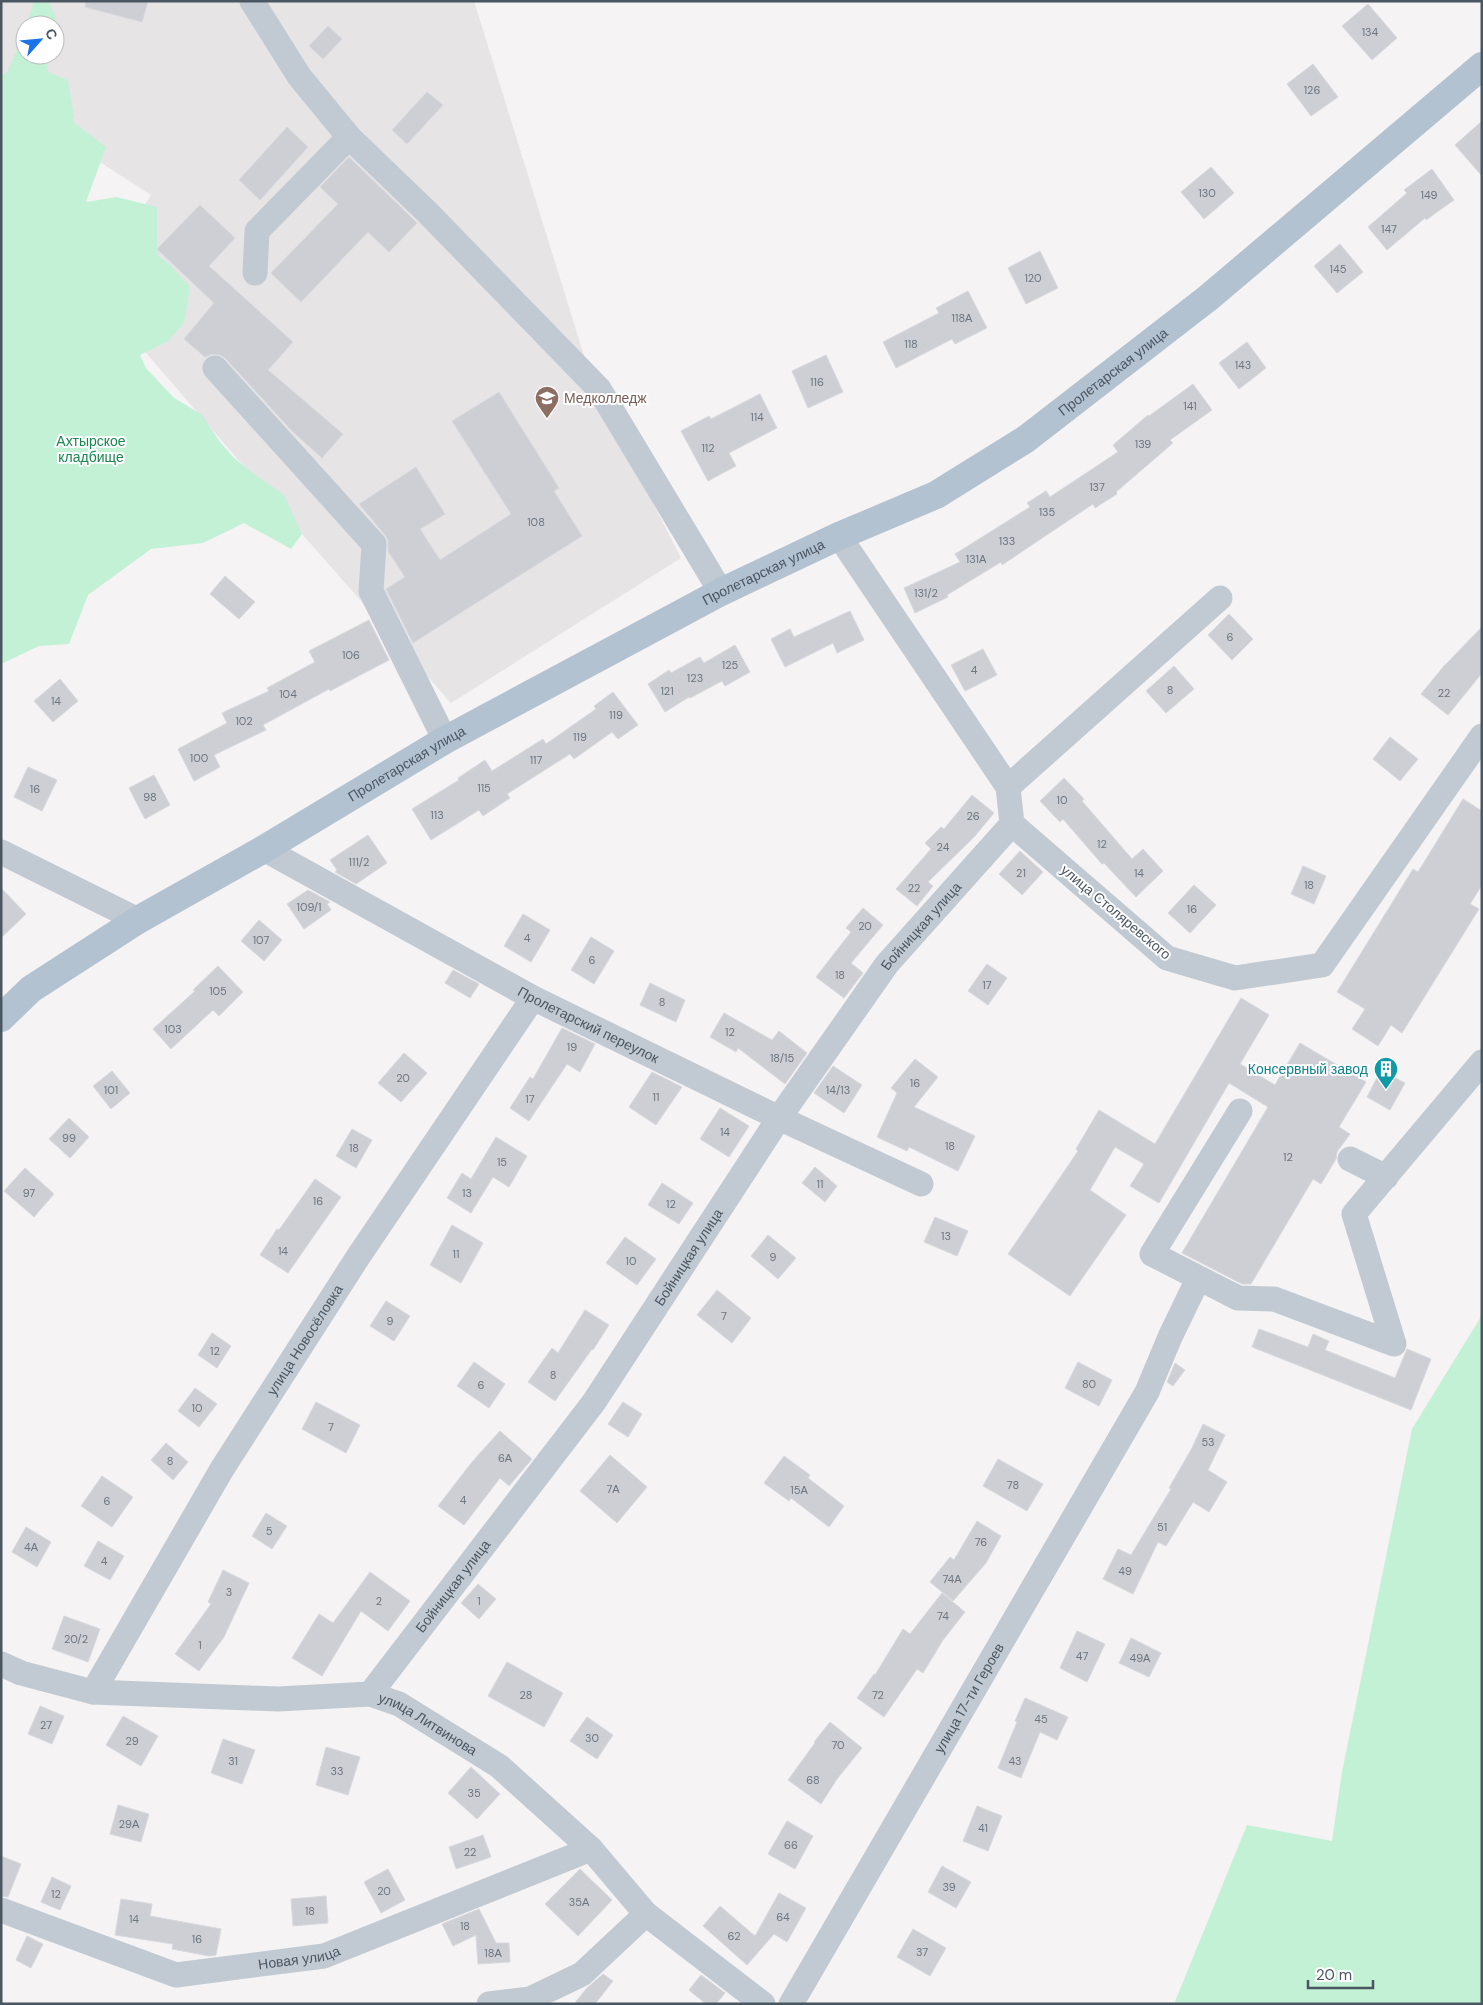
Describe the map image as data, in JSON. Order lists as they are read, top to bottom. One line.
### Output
{"streets":{"main road":["Пролетарская улица"],"street":["улица Столяревского","Бойницкая улица","Пролетарский переулок","улица Новосёловка","улица 17-ти Героев","улица Литвинова","Новая улица"]},"crossings":[["Пролетарская улица","Пролетарский переулок"],["улица Столяревского","Бойницкая улица"],["Бойницкая улица","Пролетарский переулок"],["Бойницкая улица","улица Литвинова"],["Пролетарский переулок","улица Новосёловка"],["улица Новосёловка","улица Литвинова"],["улица Литвинова","Новая улица"]],"parks":["Ахтырское кладбище"],"places":{"school or university":["Медколледж"],"building":["Консервный завод"]},"house_numbers":["134","126","130","149","147","145","120","118А","118","143","116","141","114","139","112","137","135","108","133","131А","131/2","6","106","125","4","123","8","121","22","104","14","119","102","119","100","117","115","16","98","10","113","26","12","24","111/2","21","14","18","22","109/1","16","20","4","107","6","18","17","105","8","103","12","19","18/15","20","16","101","14/13","11","17","14","99","18","18","12","15","11","97","13","16","12","13","14","11","9","10","7","9","12","8","80","6","10","7","53","6А","8","78","7А","15А","4","6","51","5","76","4А","4","49","74А","3","2","1","74","20/2","1","47","49А","28","72","45","27","30","29","70","31","43","33","68","35","29А","41","66","22","39","20","12","35А","18","64","14","18","62","16","37","18А"],"scale_bar":"20 m","north":"top right"}
